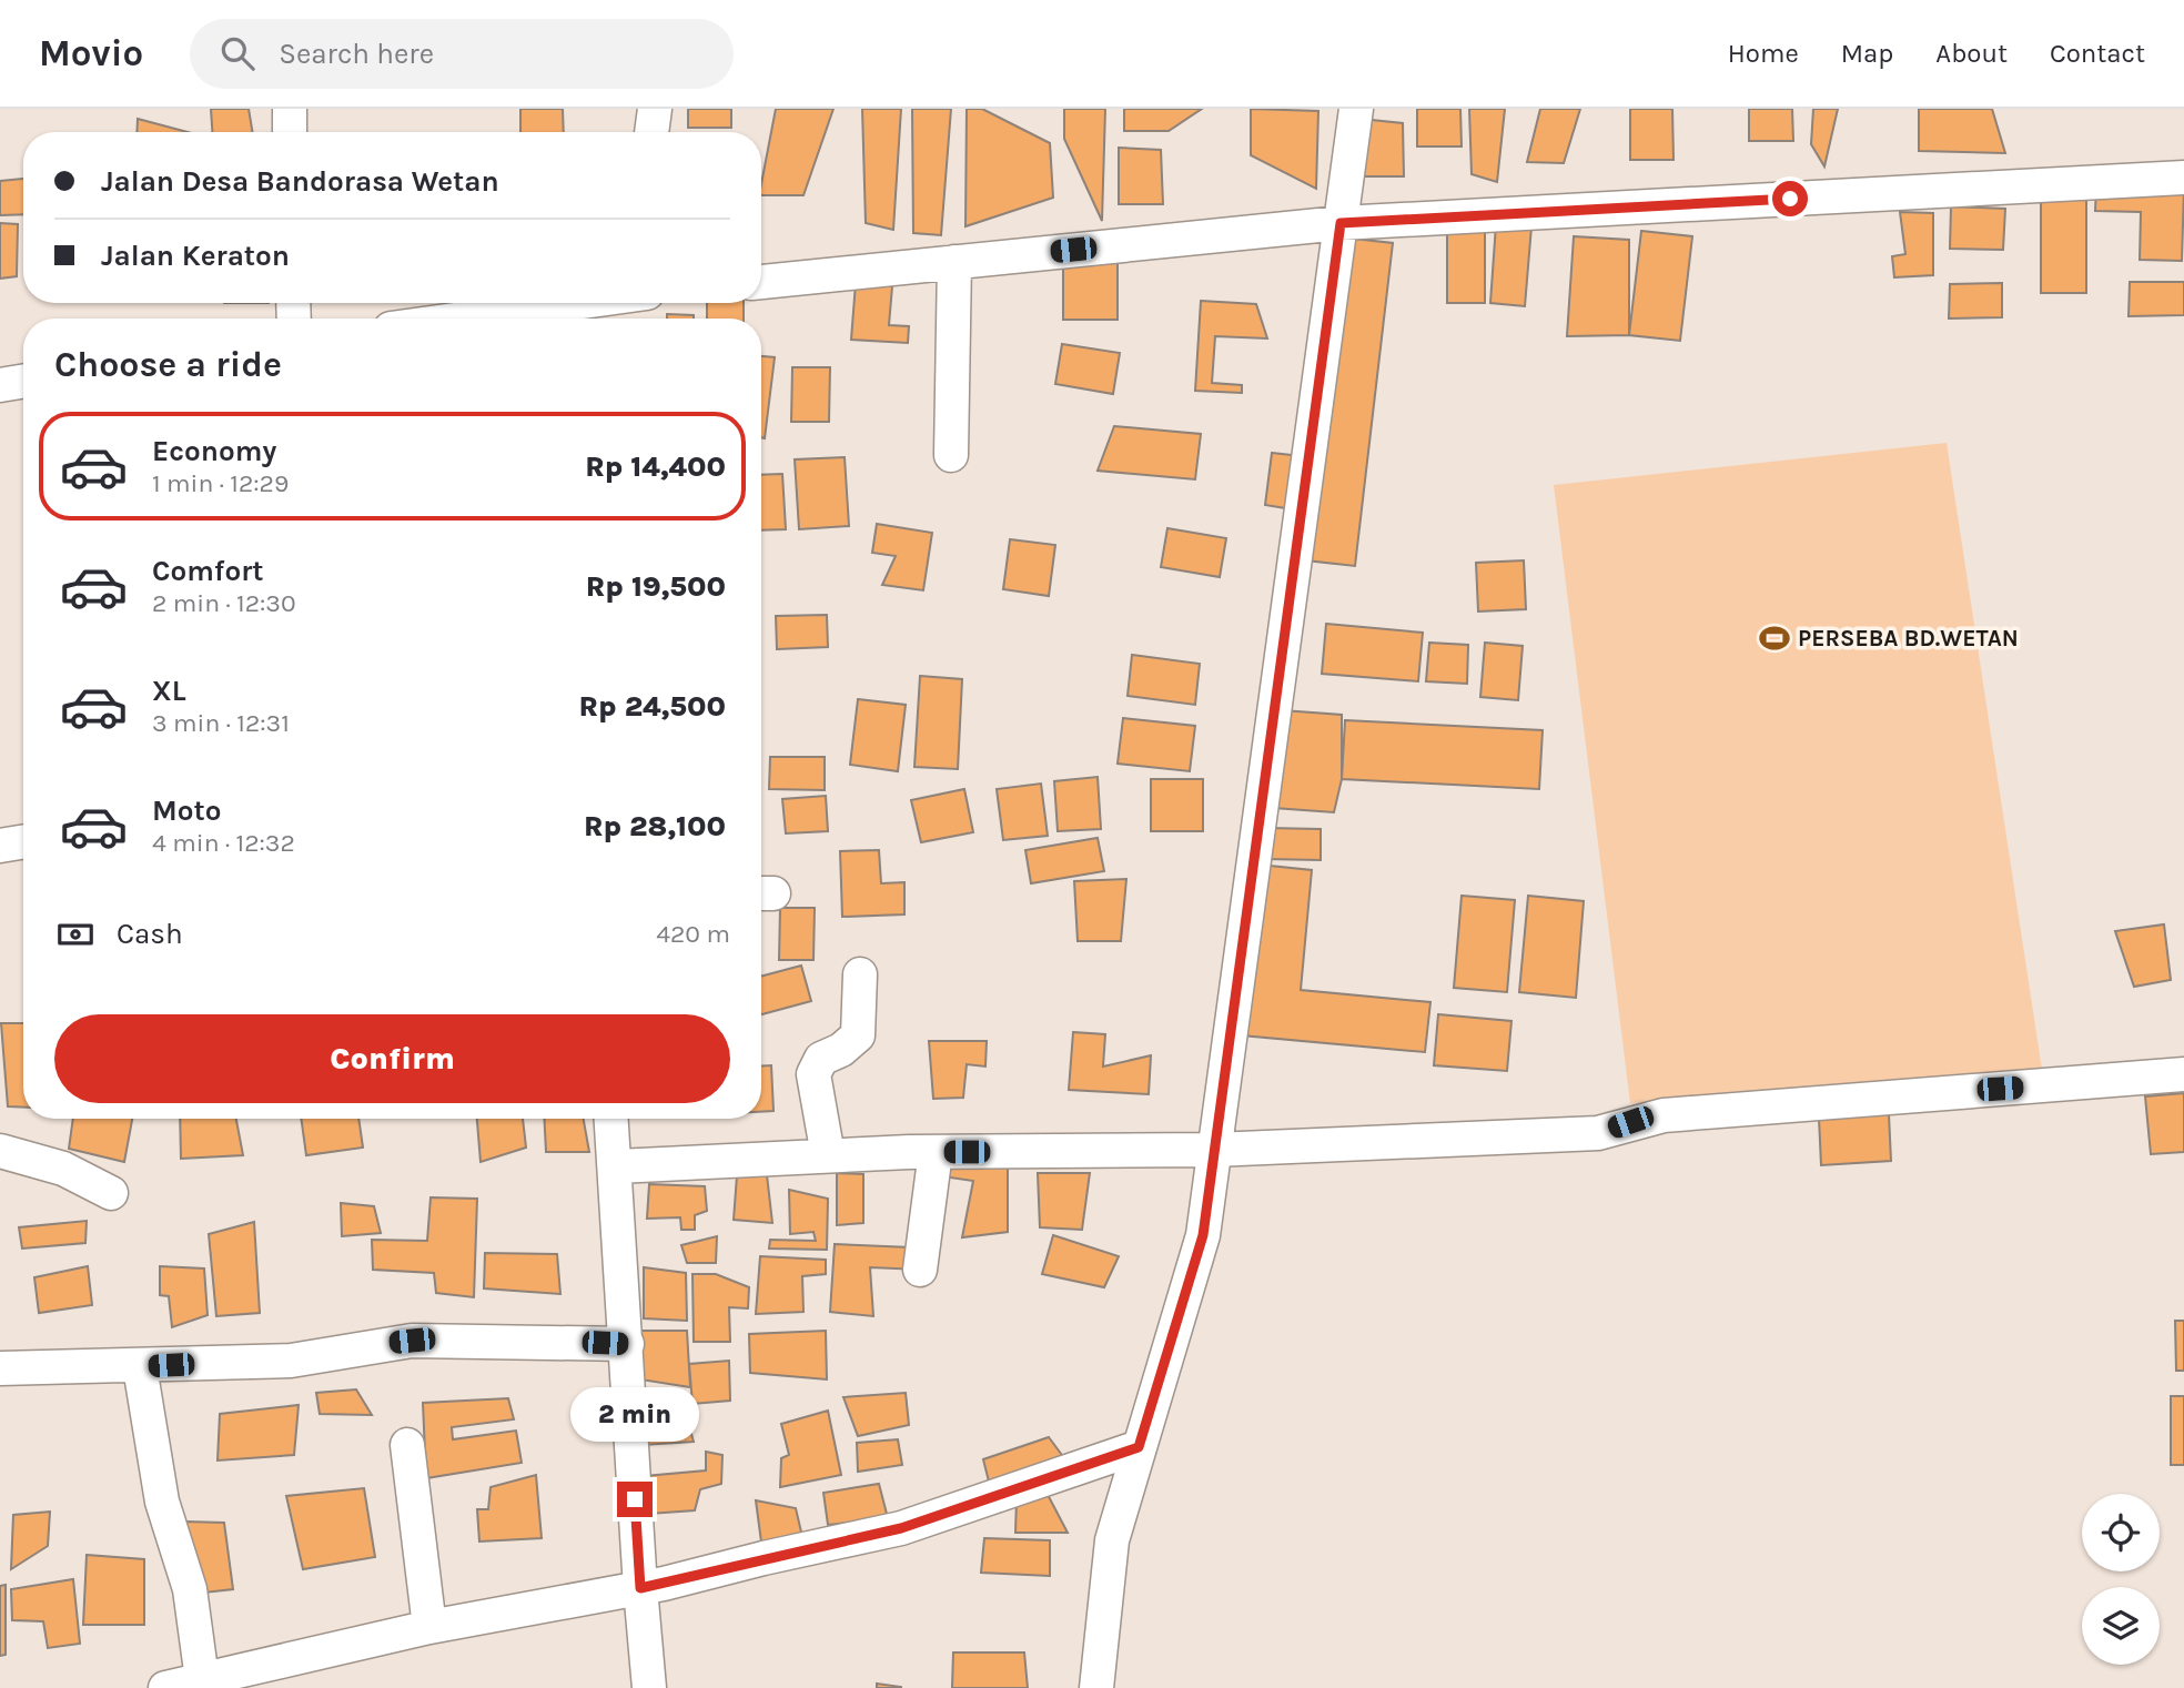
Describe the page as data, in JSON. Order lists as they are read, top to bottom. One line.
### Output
{"places":{"sports":["PERSEBA BD.WETAN"]},"page":{"header":"Movio","search":"Search here","nav":["Home","Map","About","Contact"],"banner":["Jalan Desa Bandorasa Wetan","Jalan Keraton"],"heading":"Choose a ride","list":[{"name":"Economy","note":"1 min · 12:29","value":"Rp 14,400"},{"name":"Comfort","note":"2 min · 12:30","value":"Rp 19,500"},{"name":"XL","note":"3 min · 12:31","value":"Rp 24,500"},{"name":"Moto","note":"4 min · 12:32","value":"Rp 28,100"}],"pay":["Cash","420 m"],"buttons":"Confirm","bubble":"2 min"}}
